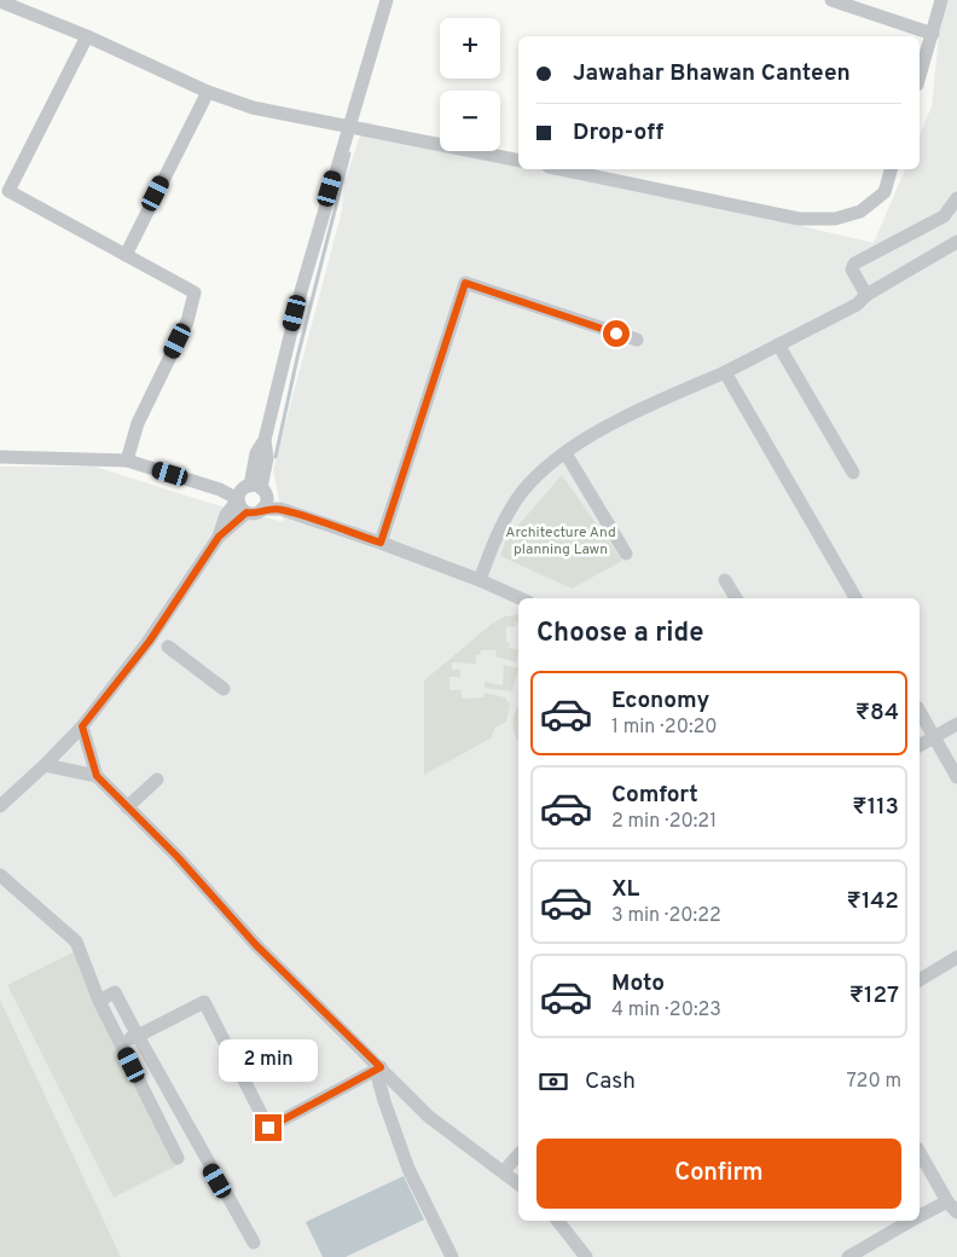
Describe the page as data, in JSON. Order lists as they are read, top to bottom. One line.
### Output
{"parks":["Architecture And planning Lawn"],"page":{"map_buttons":["+","−"],"banner":["Jawahar Bhawan Canteen","Drop-off"],"heading":"Choose a ride","list":[{"name":"Economy","note":"1 min · 20:20","value":"₹84"},{"name":"Comfort","note":"2 min · 20:21","value":"₹113"},{"name":"XL","note":"3 min · 20:22","value":"₹142"},{"name":"Moto","note":"4 min · 20:23","value":"₹127"}],"bubble":"2 min","pay":["Cash","720 m"],"buttons":"Confirm"}}
